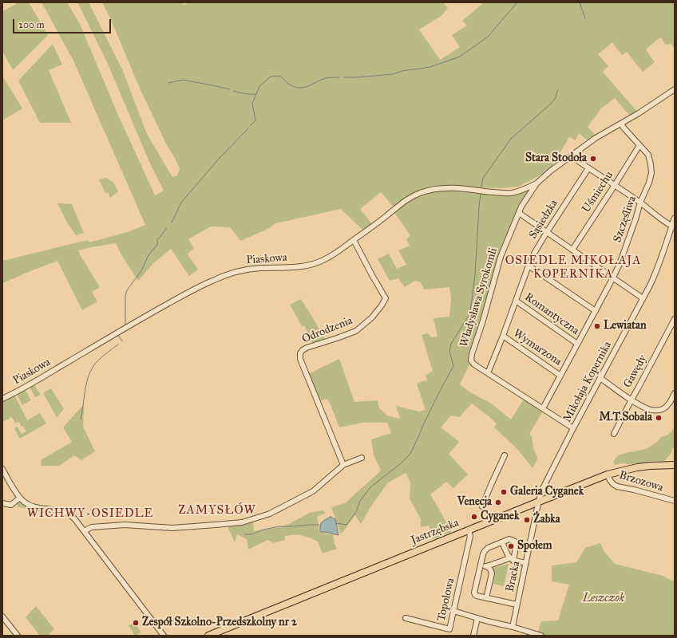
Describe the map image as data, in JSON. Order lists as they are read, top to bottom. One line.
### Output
{"streets":{"main road":["Jastrzębska"],"street":["Uśmiechu","Sąsiedzka","Szczęśliwa","Piaskowa","Władysława Syrokomli","Romantyczna","Odrodzenia","Wymarzona","Gawędy","Mikołaja Kopernika","Brzozowa","Bracka","Topolowa"]},"crossings":[["Uśmiechu","Szczęśliwa"],["Sąsiedzka","Władysława Syrokomli"],["Sąsiedzka","Romantyczna"],["Sąsiedzka","Wymarzona"],["Szczęśliwa","Władysława Syrokomli"],["Szczęśliwa","Romantyczna"],["Szczęśliwa","Wymarzona"],["Piaskowa","Władysława Syrokomli"],["Piaskowa","Odrodzenia"],["Władysława Syrokomli","Mikołaja Kopernika"],["Mikołaja Kopernika","Jastrzębska"],["Mikołaja Kopernika","Bracka"],["Brzozowa","Jastrzębska"],["Jastrzębska","Bracka"],["Jastrzębska","Topolowa"]],"districts":["OSIEDLE MIKOŁAJA KOPERNIKA","ZAMYSŁÓW","WICHWY-OSIEDLE"],"parks":["Leszczok"],"places":["Stara Stodoła","Lewiatan","M.T.Sobala","Galeria Cyganek","Venecja","Cyganek","Żabka","Społem","Zespół Szkolno-Przedszkolny nr 2"],"scale_bar":"200 m"}
